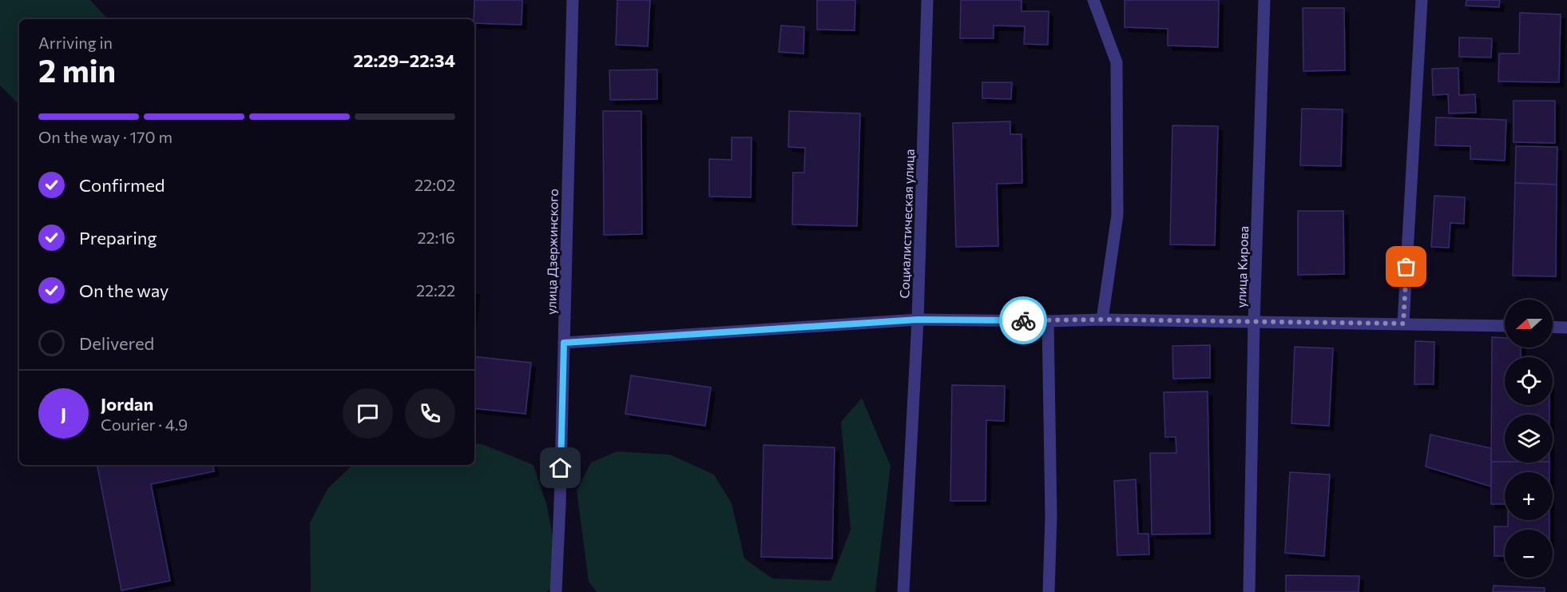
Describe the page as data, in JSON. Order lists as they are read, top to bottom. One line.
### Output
{"streets":{"street":["Социалистическая улица","улица Дзержинского","улица Кирова"]},"north":"left","page":{"heading":["2 min","Arriving in","22:29–22:34"],"panel":["Jordan","Courier · 4.9"],"bar":"On the way · 170 m","list":[["Confirmed","22:02"],["Preparing","22:16"],["On the way","22:22"],"Delivered"],"map_buttons":["+","−"],"round":"J"}}
